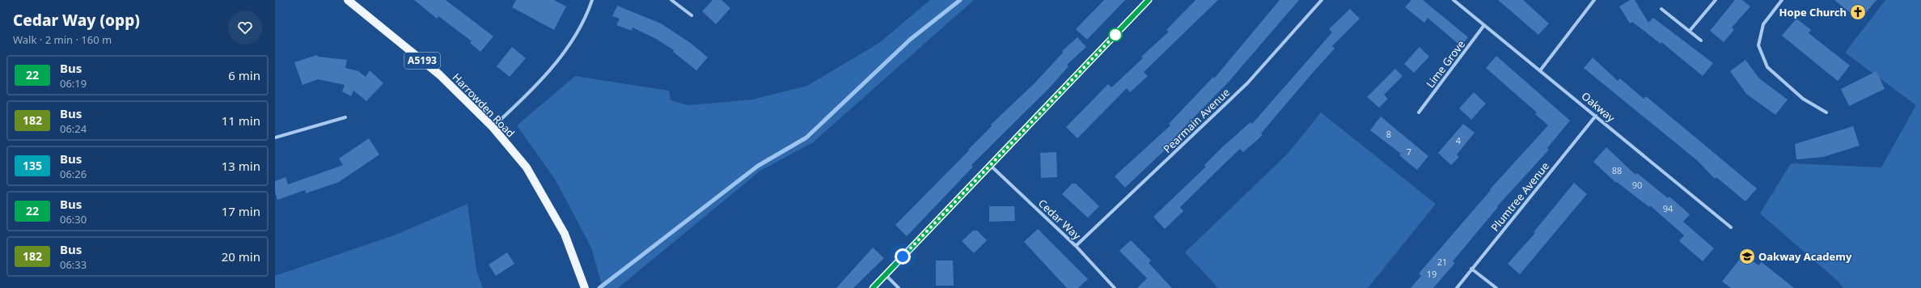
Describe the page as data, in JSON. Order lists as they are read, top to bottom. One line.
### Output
{"streets":{"main road":["A5193","Harrowden Road"],"street":["Lime Grove","Oakway","Pearmain Avenue","Plumtree Avenue","Cedar Way"]},"crossings":[["Lime Grove","Oakway"],["Oakway","Plumtree Avenue"],["Pearmain Avenue","Cedar Way"]],"places":{"church":["Hope Church"],"school or university":["Oakway Academy"]},"lines":["bus line 22"],"house_numbers":["8","4","7","88","90","94","21","19"],"page":{"heading":["Cedar Way (opp)","Walk · 2 min · 160 m"],"list":[{"mark":"22","name":"Bus","note":"06:19","value":"6 min"},{"mark":"182","name":"Bus","note":"06:24","value":"11 min"},{"mark":"135","name":"Bus","note":"06:26","value":"13 min"},{"mark":"22","name":"Bus","note":"06:30","value":"17 min"},{"mark":"182","name":"Bus","note":"06:33","value":"20 min"}]}}
